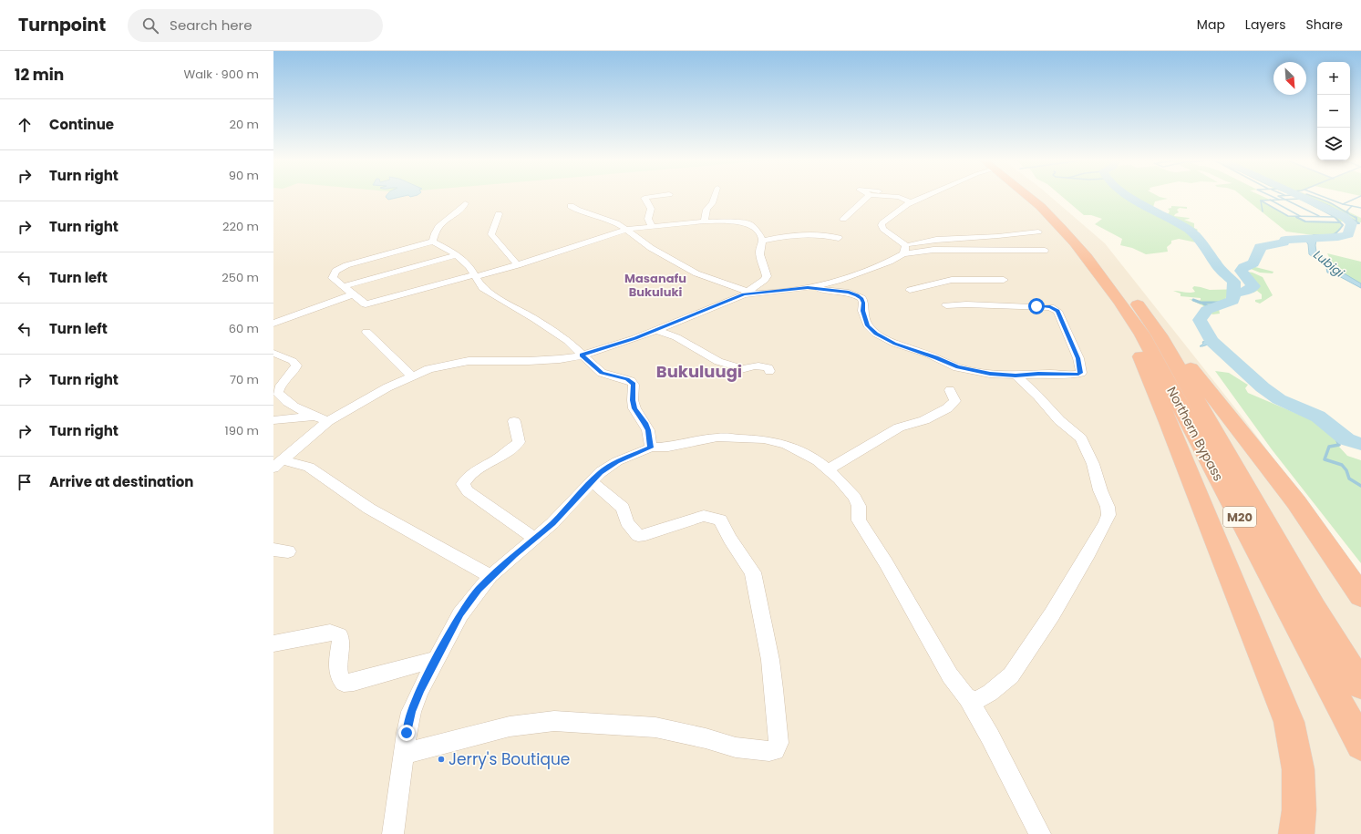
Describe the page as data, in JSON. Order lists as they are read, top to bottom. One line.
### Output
{"streets":{"highway":["Northern Bypass","M20"]},"districts":["Masanafu Bukuluki","Bukuluugi"],"water":["Lubigi"],"places":["Jerry's Boutique"],"north":"bottom right","page":{"header":"Turnpoint","search":"Search here","nav":["Map","Layers","Share"],"heading":["12 min","Walk · 900 m"],"map_buttons":["+","−"],"list":[["Continue","20 m"],["Turn right","90 m"],["Turn right","220 m"],["Turn left","250 m"],["Turn left","60 m"],["Turn right","70 m"],["Turn right","190 m"],"Arrive at destination"]}}
